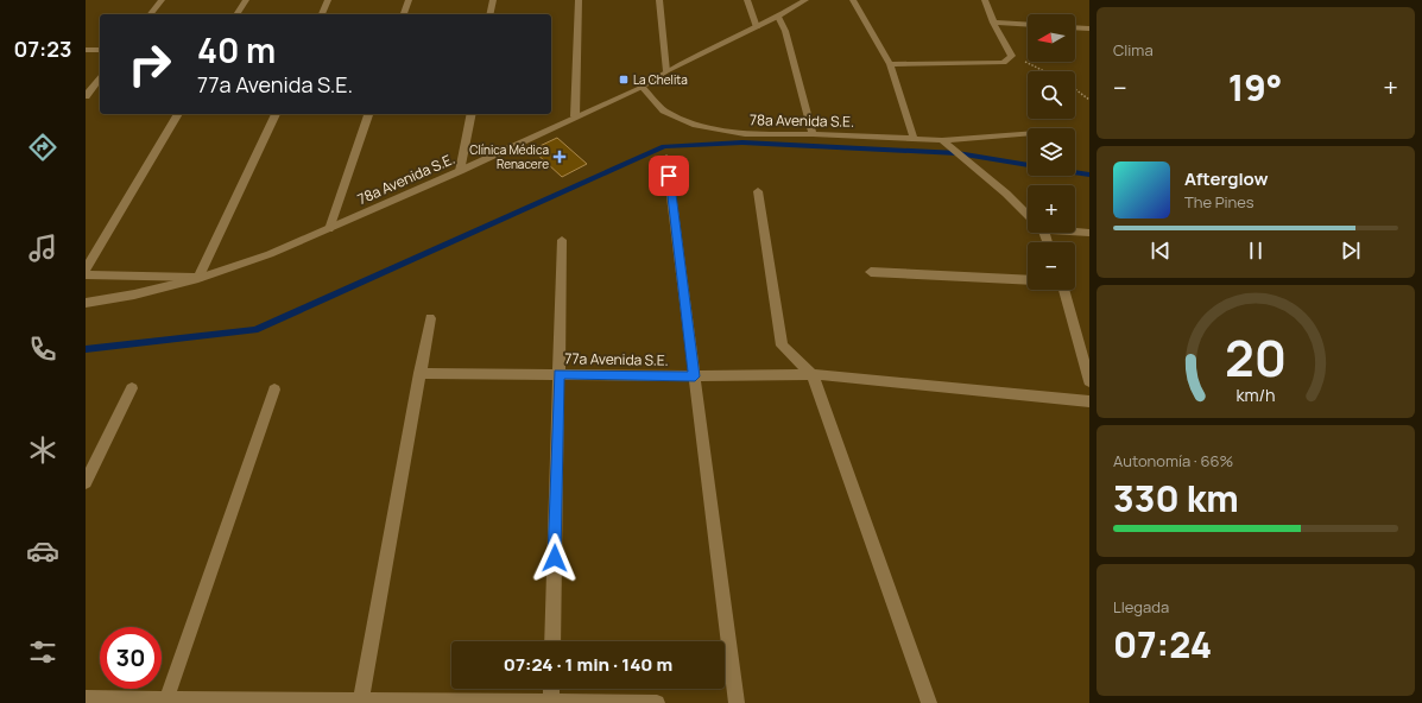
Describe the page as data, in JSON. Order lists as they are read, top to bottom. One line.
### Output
{"streets":{"street":["78a Avenida S.E.","77a Avenida S.E."]},"places":{"transit":["La Chelita"],"health":["Clínica Médica Renacere"]},"north":"left","page":{"tabs":"07:23","tile":["Clima",["Autonomía · 66%","330 km"],["Llegada","07:24"]],"map_buttons":["+","−"],"turn":["40 m","77a Avenida S.E."],"heat":["−","19°","+"],"song":["Afterglow","The Pines"],"limit":"30","trip":"07:24 · 1 min · 140 m","gauge":["20","km/h"]}}
